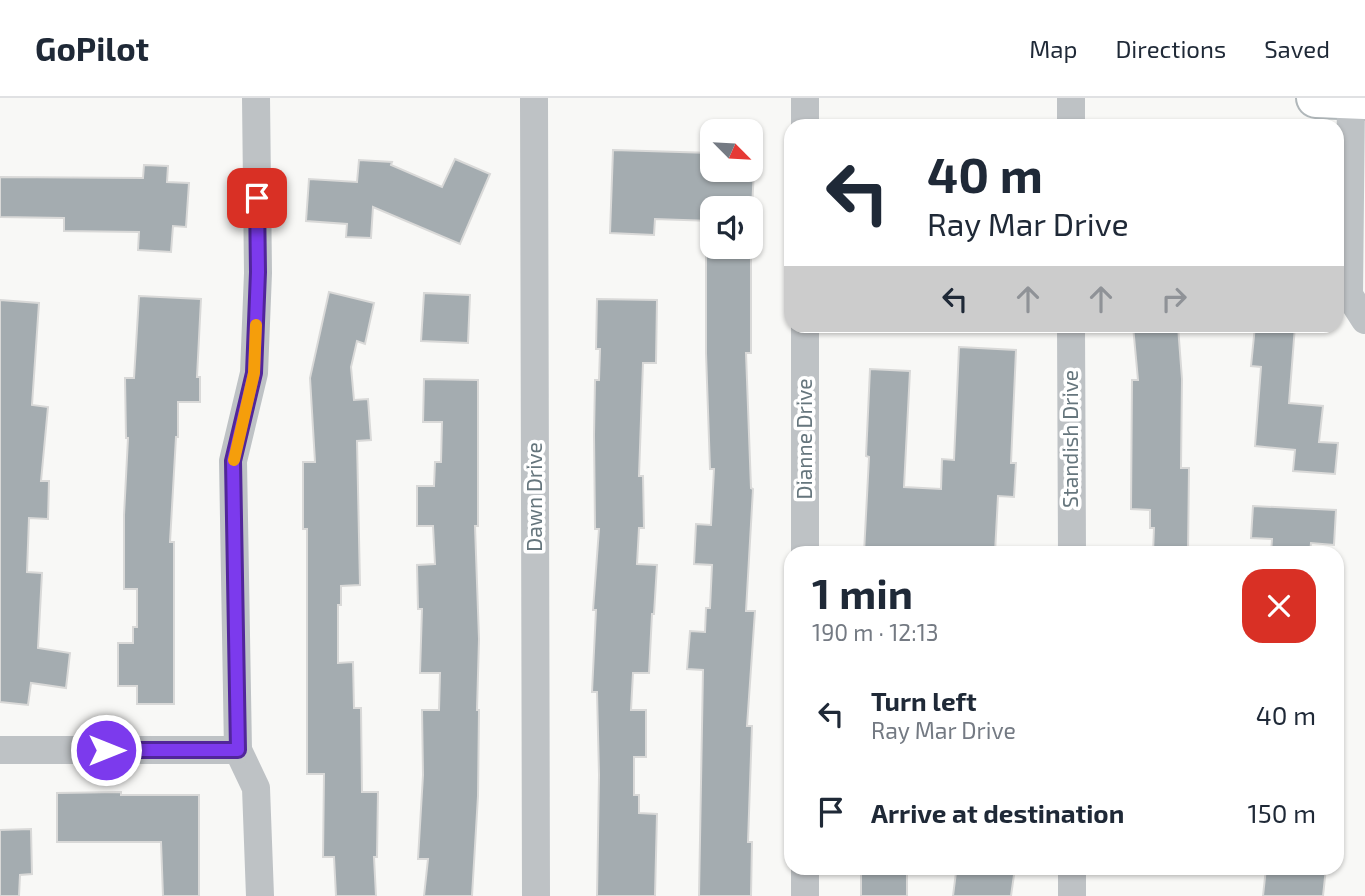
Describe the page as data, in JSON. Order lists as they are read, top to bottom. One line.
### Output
{"streets":{"street":["Dianne Drive","Standish Drive","Dawn Drive"]},"north":"bottom right","page":{"header":"GoPilot","nav":["Map","Directions","Saved"],"turn":["40 m","Ray Mar Drive"],"heading":["1 min","190 m · 12:13"],"list":[{"name":"Turn left","note":"Ray Mar Drive","value":"40 m"},{"name":"Arrive at destination","value":"150 m"}]}}
